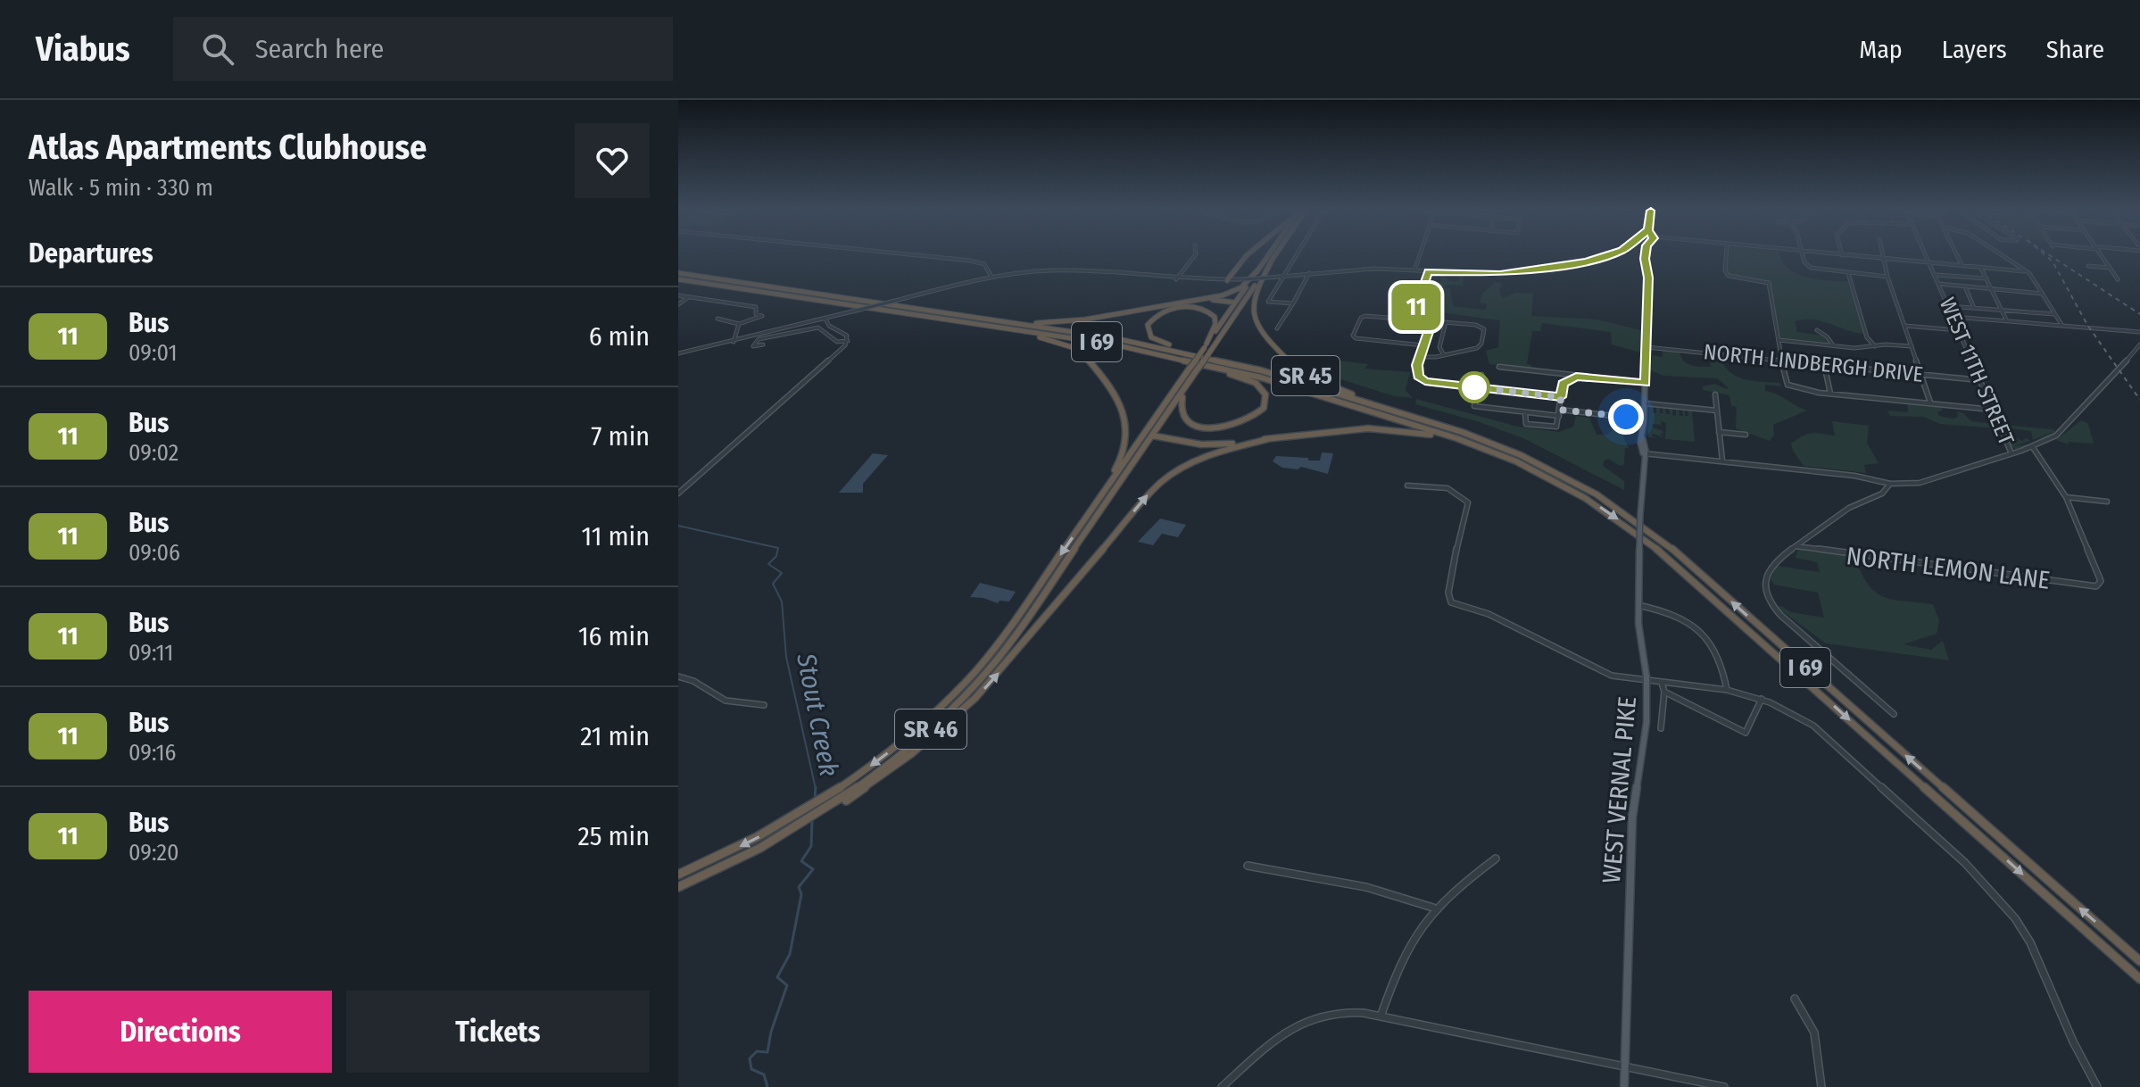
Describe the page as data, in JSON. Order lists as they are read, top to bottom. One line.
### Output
{"streets":{"highway":["I 69","SR 45","SR 46"],"main road":["WEST VERNAL PIKE"],"street":["NORTH LINDBERGH DRIVE","WEST 11TH STREET","NORTH LEMON LANE"]},"crossings":[["I 69","SR 45"],["NORTH LINDBERGH DRIVE","WEST 11TH STREET"],["NORTH LINDBERGH DRIVE","WEST VERNAL PIKE"],["SR 45","SR 46"]],"water":["Stout Creek"],"lines":["bus line 11"],"page":{"header":"Viabus","search":"Search here","nav":["Map","Layers","Share"],"heading":[["Atlas Apartments Clubhouse","Walk · 5 min · 330 m"],"Departures"],"on_map":"11","list":[{"mark":"11","name":"Bus","note":"09:01","value":"6 min"},{"mark":"11","name":"Bus","note":"09:02","value":"7 min"},{"mark":"11","name":"Bus","note":"09:06","value":"11 min"},{"mark":"11","name":"Bus","note":"09:11","value":"16 min"},{"mark":"11","name":"Bus","note":"09:16","value":"21 min"},{"mark":"11","name":"Bus","note":"09:20","value":"25 min"}],"buttons":["Directions","Tickets"]}}
